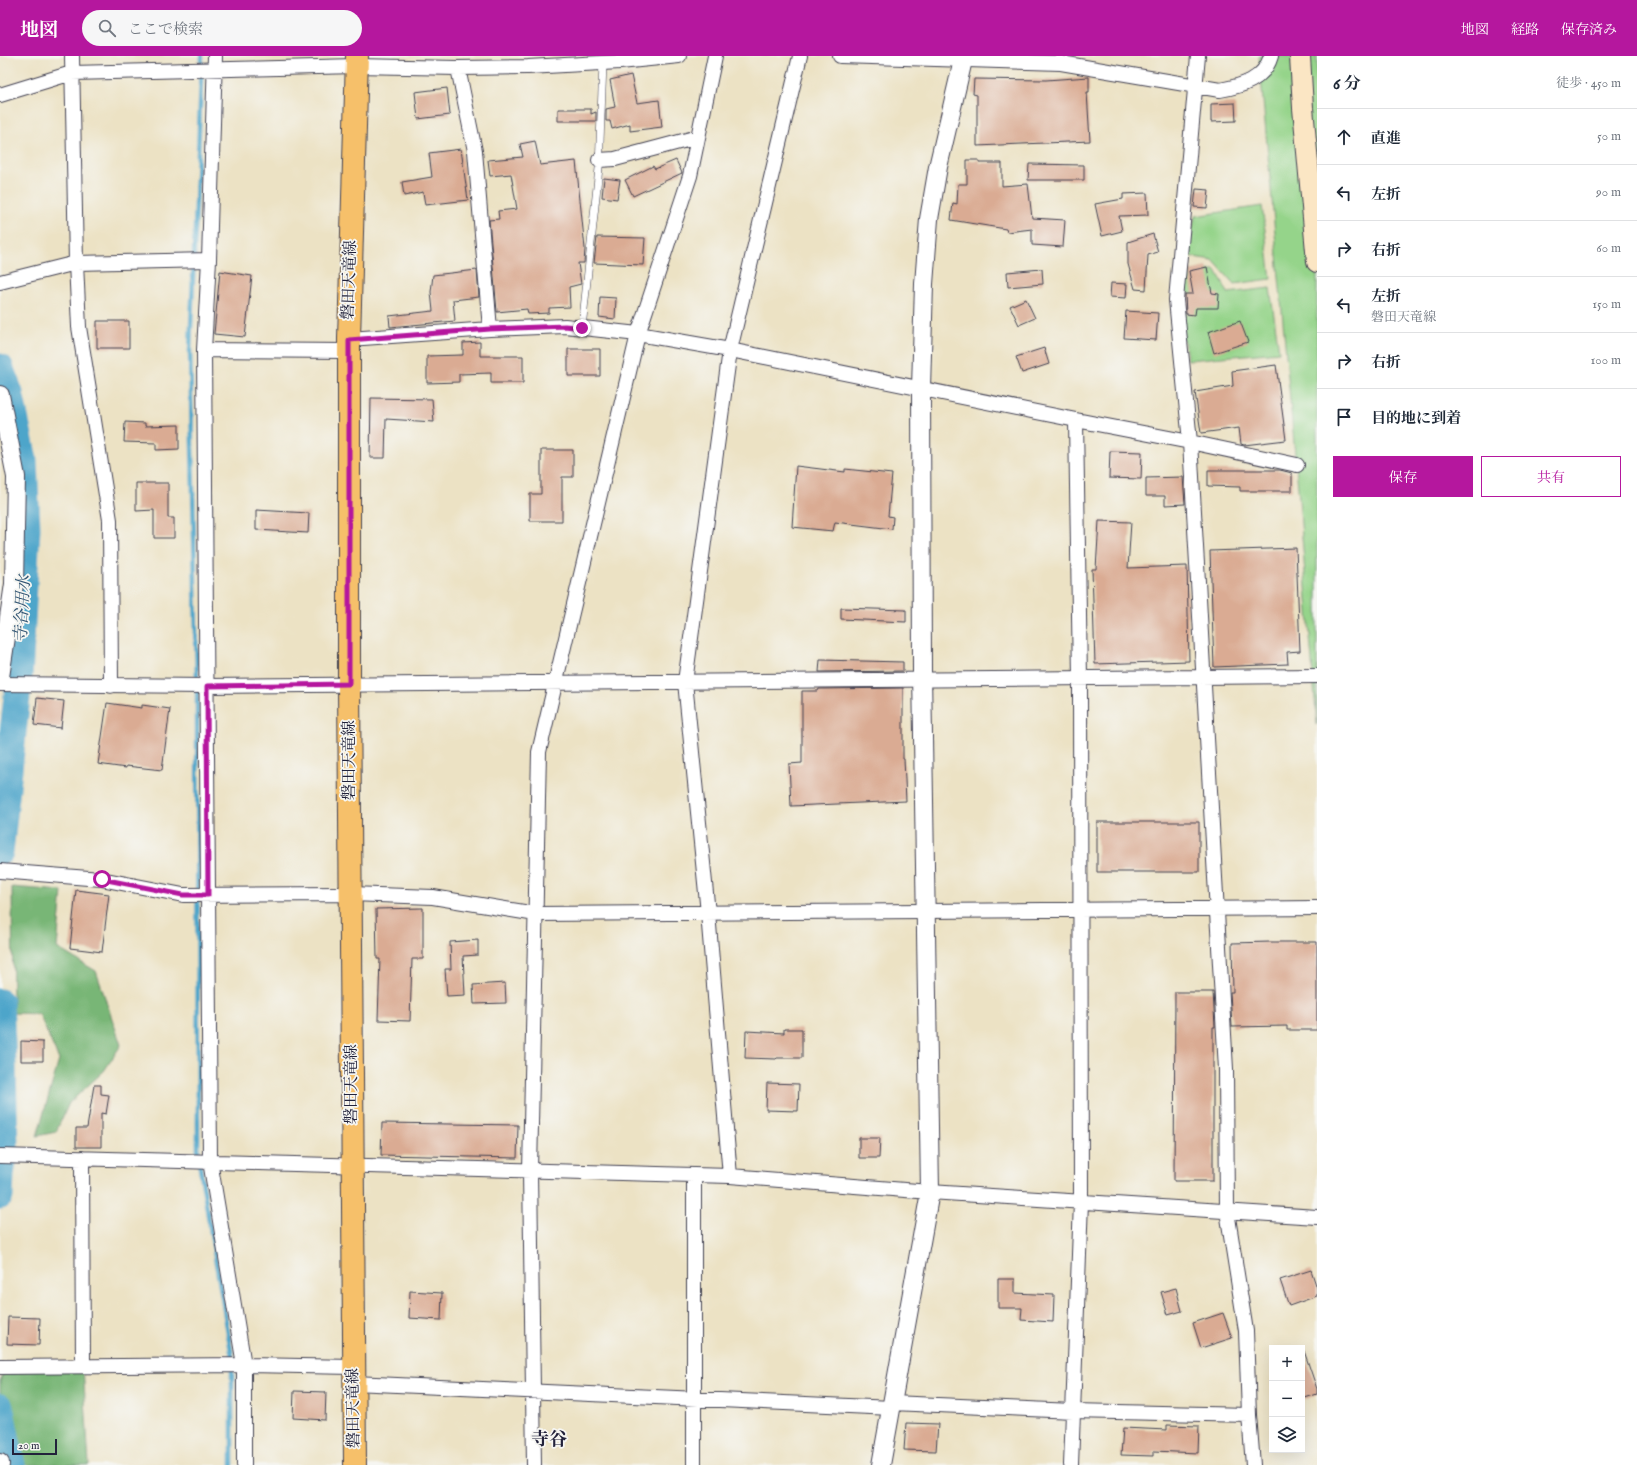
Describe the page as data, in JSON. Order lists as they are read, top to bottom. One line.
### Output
{"streets":{"main road":["磐田天竜線"]},"districts":["寺谷"],"water":["寺谷用水"],"scale_bar":"20 m","page":{"header":"地図","search":"ここで検索","nav":["地図","経路","保存済み"],"heading":["6 分","徒歩 · 450 m"],"list":[["直進","50 m"],["左折","90 m"],["右折","60 m"],["左折","磐田天竜線","150 m"],["右折","100 m"],"目的地に到着"],"buttons":["保存","共有"],"map_buttons":["+","−"],"scale":"20 m"}}
